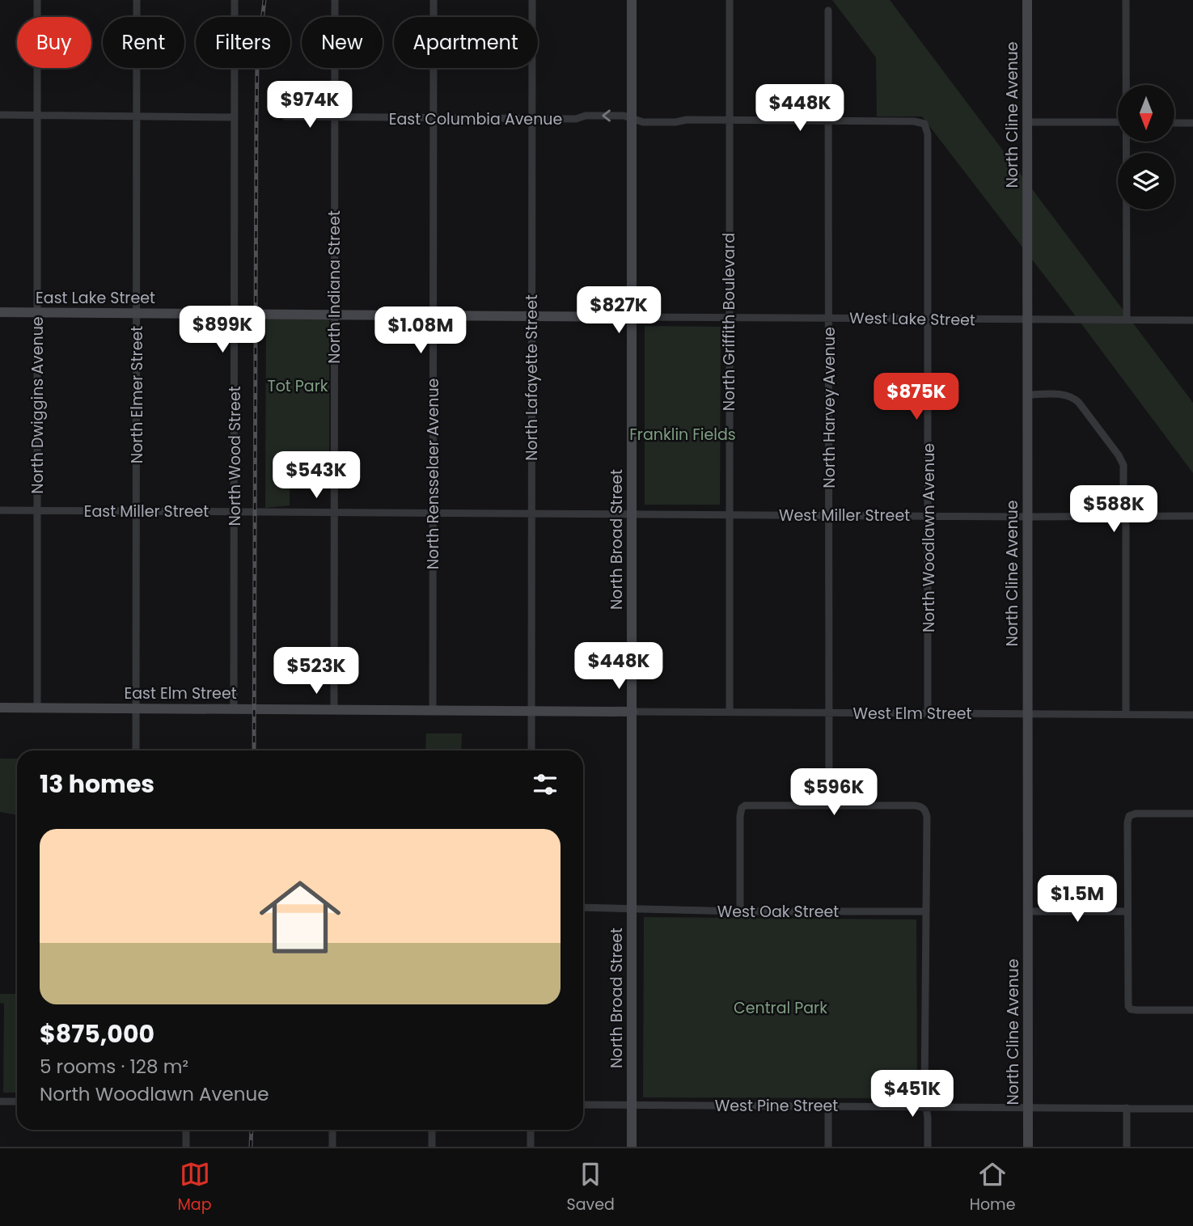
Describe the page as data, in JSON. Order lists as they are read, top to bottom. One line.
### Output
{"streets":{"street":["North Cline Avenue","East Columbia Avenue","North Indiana Street","East Lake Street","West Lake Street","North Griffith Boulevard","North Lafayette Street","North Elmer Street","North Dwiggins Avenue","North Harvey Avenue","North Wood Street","North Rensselaer Avenue","East Miller Street","West Miller Street","North Woodlawn Avenue","North Broad Street","East Elm Street","West Elm Street","West Oak Street","West Pine Street"]},"crossings":[["North Cline Avenue","West Lake Street"],["North Cline Avenue","West Miller Street"],["North Cline Avenue","West Elm Street"],["North Cline Avenue","West Pine Street"],["East Columbia Avenue","North Indiana Street"],["East Columbia Avenue","North Griffith Boulevard"],["East Columbia Avenue","North Lafayette Street"],["East Columbia Avenue","North Harvey Avenue"],["East Columbia Avenue","North Rensselaer Avenue"],["East Columbia Avenue","North Woodlawn Avenue"],["East Columbia Avenue","North Broad Street"],["North Indiana Street","East Lake Street"],["North Indiana Street","East Miller Street"],["North Indiana Street","East Elm Street"],["East Lake Street","West Lake Street"],["East Lake Street","North Lafayette Street"],["East Lake Street","North Elmer Street"],["East Lake Street","North Dwiggins Avenue"],["East Lake Street","North Wood Street"],["East Lake Street","North Rensselaer Avenue"],["East Lake Street","North Broad Street"],["West Lake Street","North Griffith Boulevard"],["West Lake Street","North Harvey Avenue"],["West Lake Street","North Woodlawn Avenue"],["West Lake Street","North Broad Street"],["North Griffith Boulevard","West Miller Street"],["North Griffith Boulevard","West Elm Street"],["North Lafayette Street","East Miller Street"],["North Lafayette Street","East Elm Street"],["North Elmer Street","East Miller Street"],["North Elmer Street","East Elm Street"],["North Dwiggins Avenue","East Miller Street"],["North Dwiggins Avenue","East Elm Street"],["North Harvey Avenue","West Miller Street"],["North Harvey Avenue","West Elm Street"],["North Wood Street","East Miller Street"],["North Wood Street","East Elm Street"],["North Rensselaer Avenue","East Miller Street"],["North Rensselaer Avenue","East Elm Street"],["East Miller Street","West Miller Street"],["East Miller Street","North Broad Street"],["West Miller Street","North Woodlawn Avenue"],["West Miller Street","North Broad Street"],["North Woodlawn Avenue","West Elm Street"],["North Broad Street","East Elm Street"],["North Broad Street","West Elm Street"],["North Broad Street","West Oak Street"],["North Broad Street","West Pine Street"],["East Elm Street","West Elm Street"]],"parks":["Tot Park","Franklin Fields","Central Park"],"north":"bottom","page":{"chip":["Buy","Rent","Filters","New","Apartment"],"price":["$974K","$448K","$827K","$899K","$1.08M","$875K","$543K","$588K","$448K","$523K","$596K","$1.5M","$451K"],"heading":"13 homes","list":[{"name":"$875,000","note":"5 rooms · 128 m² · North Woodlawn Avenue"}],"tabs":["Map","Saved","Home"]}}
